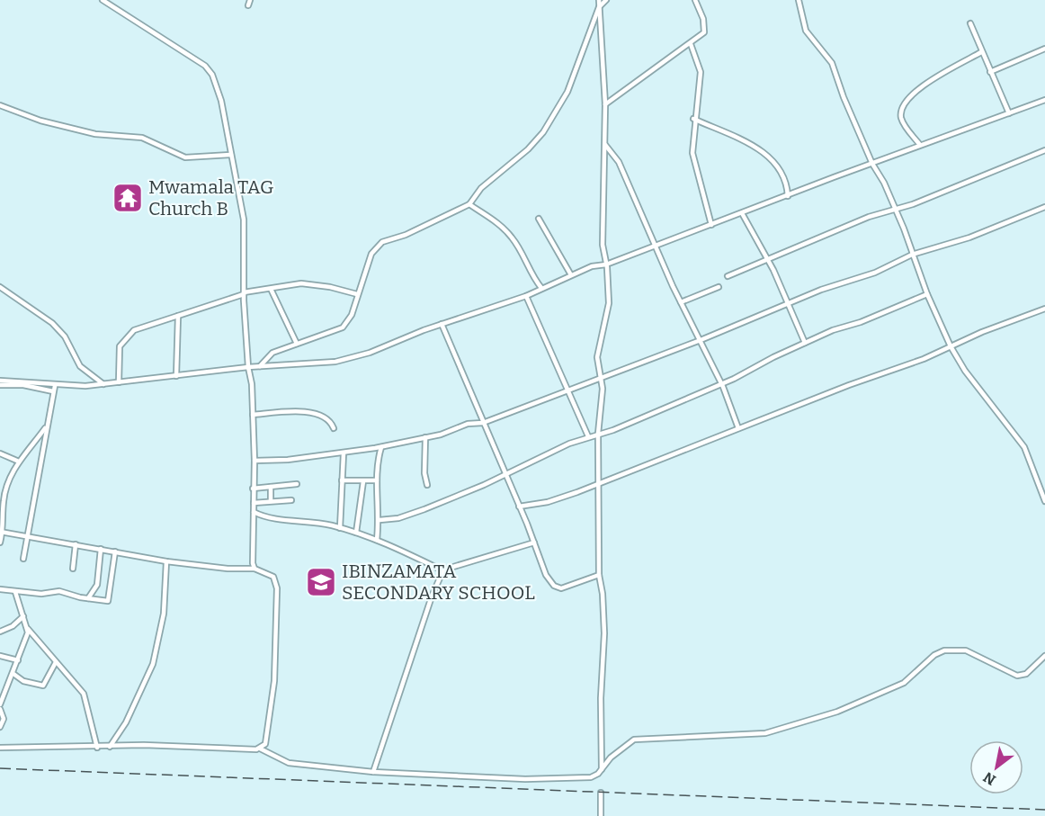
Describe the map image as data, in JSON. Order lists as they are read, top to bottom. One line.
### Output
{"places":{"temple":["Mwamala TAG Church B"],"school or university":["IBINZAMATA SECONDARY SCHOOL"]},"north":"bottom left"}
